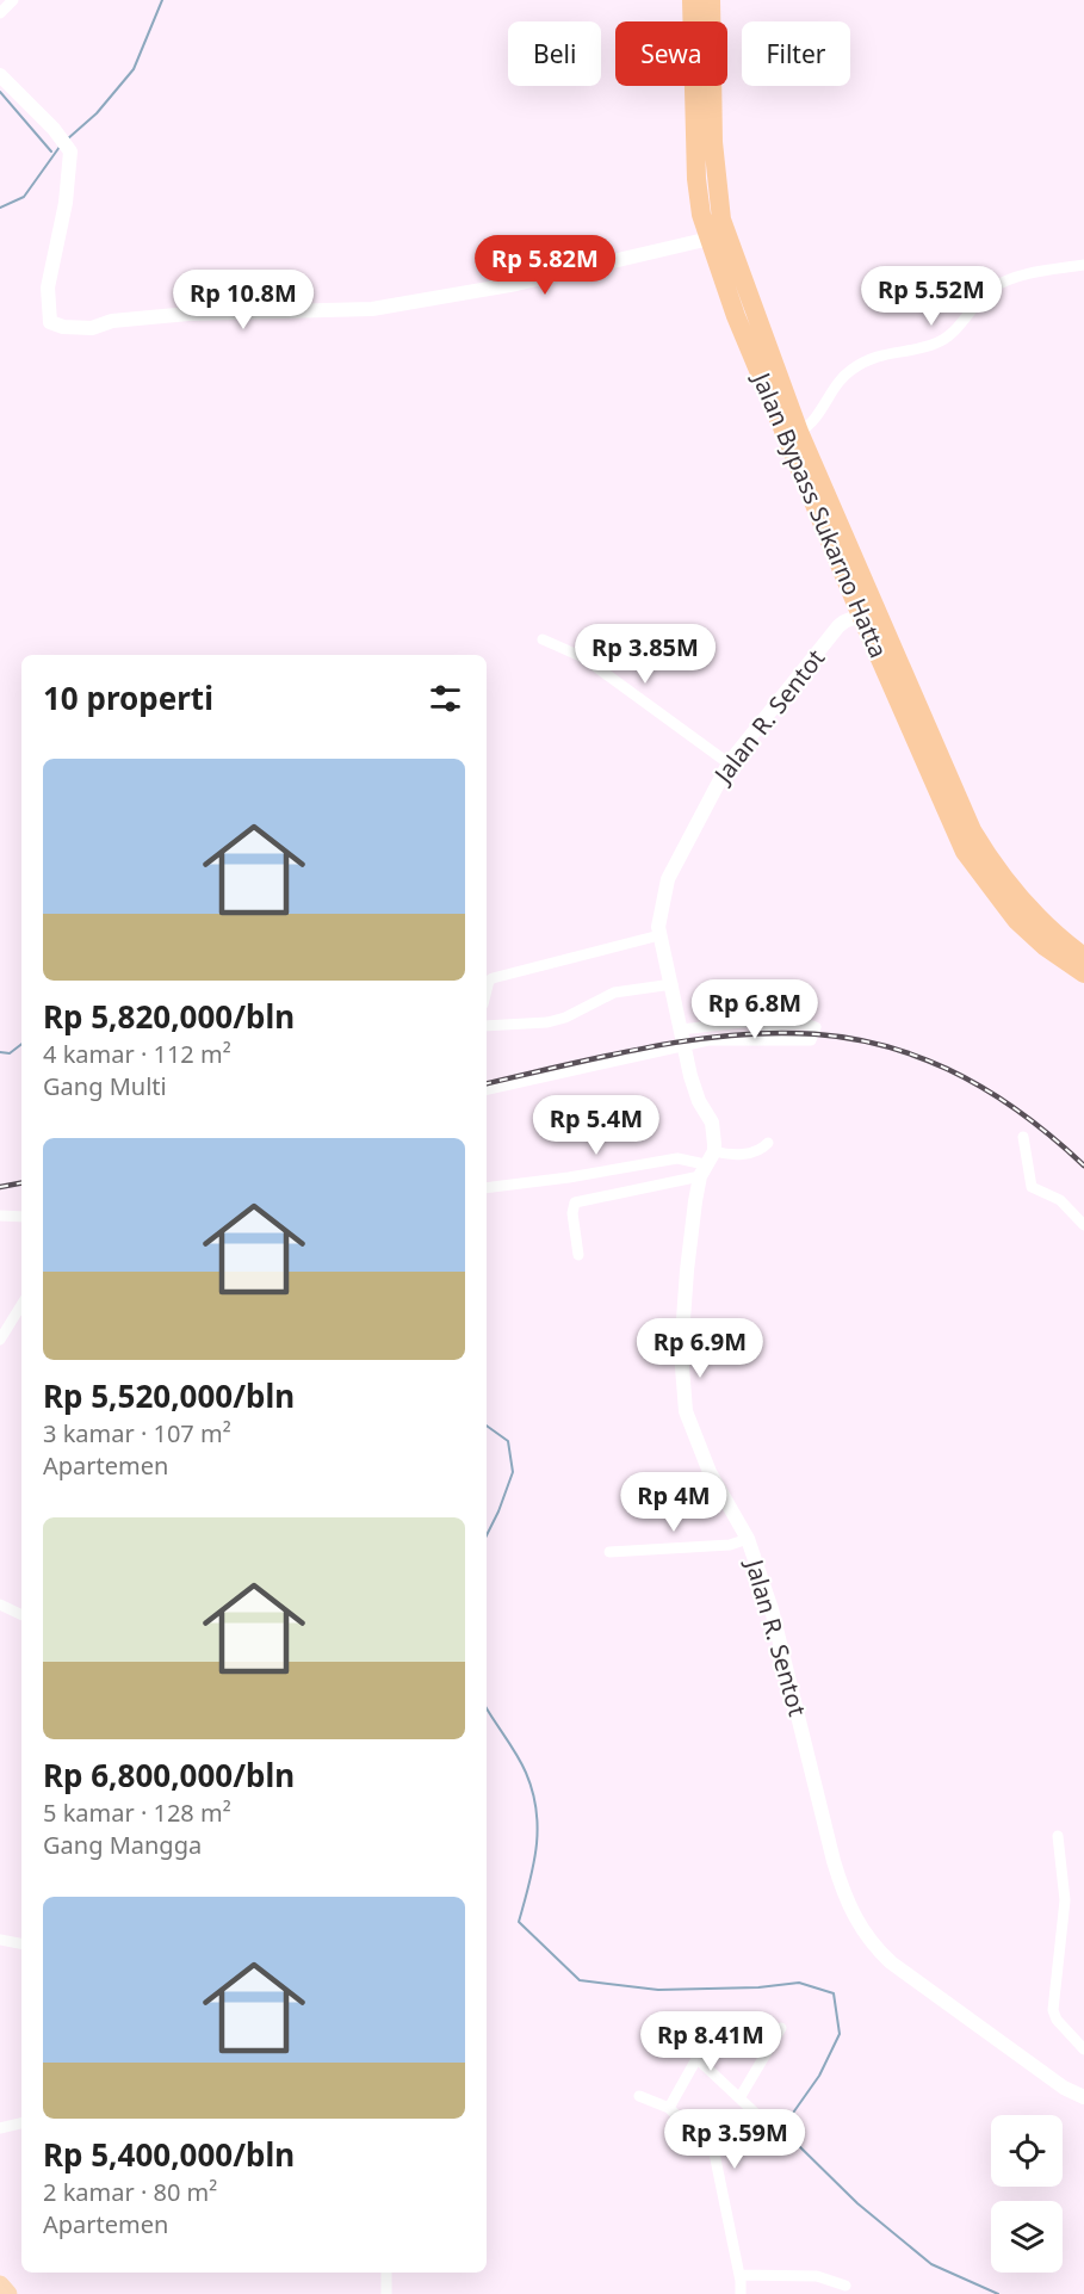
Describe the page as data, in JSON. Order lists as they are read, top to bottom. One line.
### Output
{"streets":{"highway":["Jalan Bypass Sukarno Hatta"],"street":["Jalan R. Sentot"]},"crossings":[["Jalan Bypass Sukarno Hatta","Jalan R. Sentot"]],"page":{"chip":["Beli","Sewa","Filter"],"price":["Rp 5.82M","Rp 5.52M","Rp 10.8M","Rp 3.85M","Rp 6.8M","Rp 5.4M","Rp 6.9M","Rp 4M","Rp 8.41M","Rp 3.59M"],"heading":"10 properti","list":[{"name":"Rp 5,820,000/bln","note":"4 kamar · 112 m² · Gang Multi"},{"name":"Rp 5,520,000/bln","note":"3 kamar · 107 m² · Apartemen"},{"name":"Rp 6,800,000/bln","note":"5 kamar · 128 m² · Gang Mangga"},{"name":"Rp 5,400,000/bln","note":"2 kamar · 80 m² · Apartemen"}]}}
